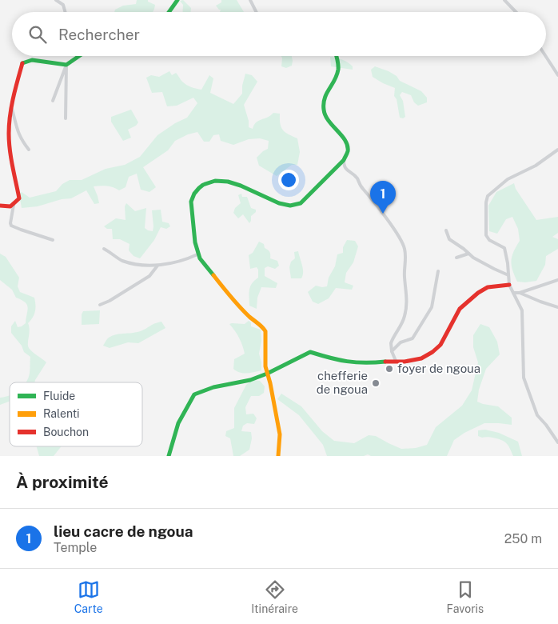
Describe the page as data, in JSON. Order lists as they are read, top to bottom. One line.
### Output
{"places":["foyer de ngoua","chefferie de ngoua"],"legend":["Fluide","Ralenti","Bouchon"],"page":{"search":"Rechercher","pins":"1","heading":"À proximité","list":[{"mark":"1","name":"lieu cacre de ngoua","note":"Temple","value":"250 m"}],"nav":["Carte","Itinéraire","Favoris"]}}
